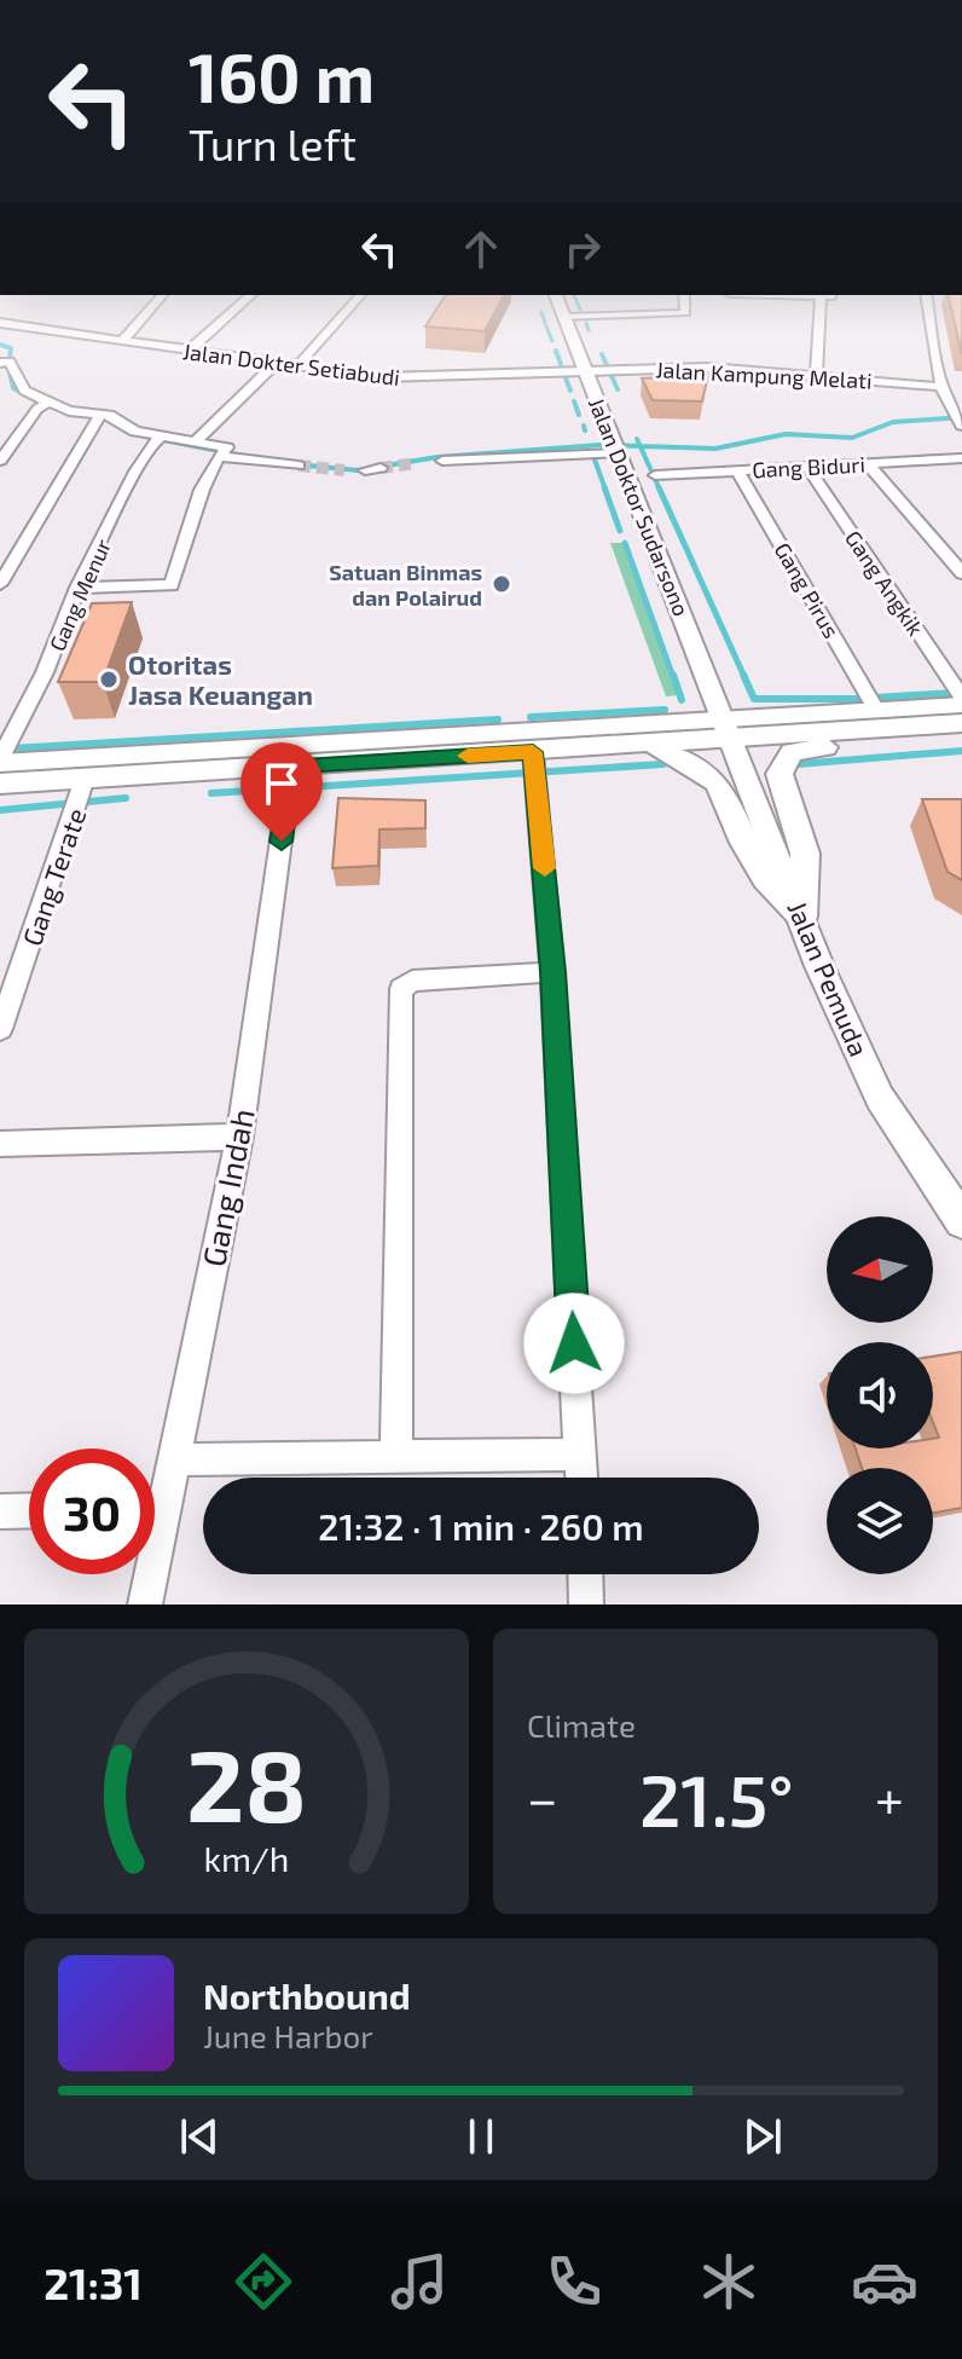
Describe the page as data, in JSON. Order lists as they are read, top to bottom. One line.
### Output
{"streets":{"street":["Jalan Dokter Setiabudi","Jalan Kampung Melati","Gang Biduri","Jalan Doktor Sudarsono","Gang Angkik","Gang Pirus","Gang Menur","Gang Terate","Jalan Pemuda","Gang Indah"]},"crossings":[["Jalan Dokter Setiabudi","Jalan Kampung Melati"],["Jalan Dokter Setiabudi","Jalan Doktor Sudarsono"],["Jalan Kampung Melati","Jalan Doktor Sudarsono"],["Gang Biduri","Jalan Doktor Sudarsono"],["Gang Biduri","Gang Angkik"],["Gang Biduri","Gang Pirus"],["Jalan Doktor Sudarsono","Jalan Pemuda"]],"places":["Satuan Binmas dan Polairud","Otoritas Jasa Keuangan"],"north":"left","page":{"turn":["160 m","Turn left"],"limit":"30","trip":"21:32 · 1 min · 260 m","tile":"Climate","heat":["−","21.5°","+"],"song":["Northbound","June Harbor"],"tabs":"21:31","gauge":["28","km/h"]}}
